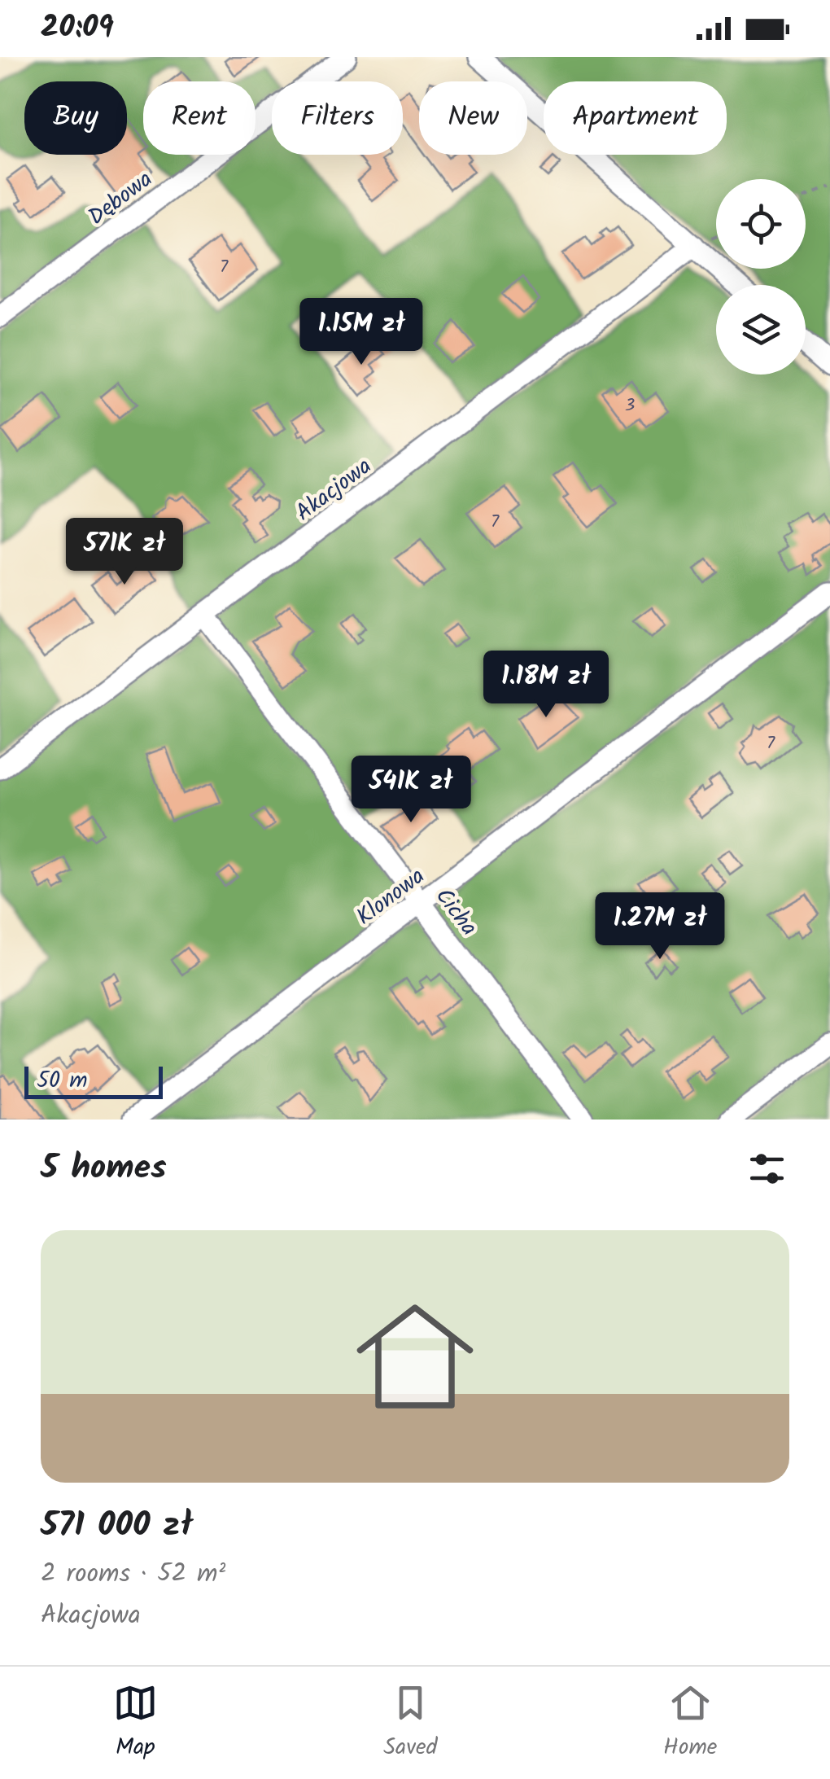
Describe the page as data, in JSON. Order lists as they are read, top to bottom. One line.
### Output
{"streets":{"street":["Dębowa","Akacjowa","Klonowa","Cicha"]},"crossings":[["Akacjowa","Cicha"],["Klonowa","Cicha"]],"house_numbers":["7","3","7","7"],"scale_bar":"50 m","page":{"status":"20:09","chip":["Buy","Rent","Filters","New","Apartment"],"price":["1.15M zł","571K zł","1.18M zł","541K zł","1.27M zł"],"scale":"50 m","heading":"5 homes","list":[{"name":"571 000 zł","note":"2 rooms · 52 m² · Akacjowa"}],"tabs":["Map","Saved","Home"]}}
